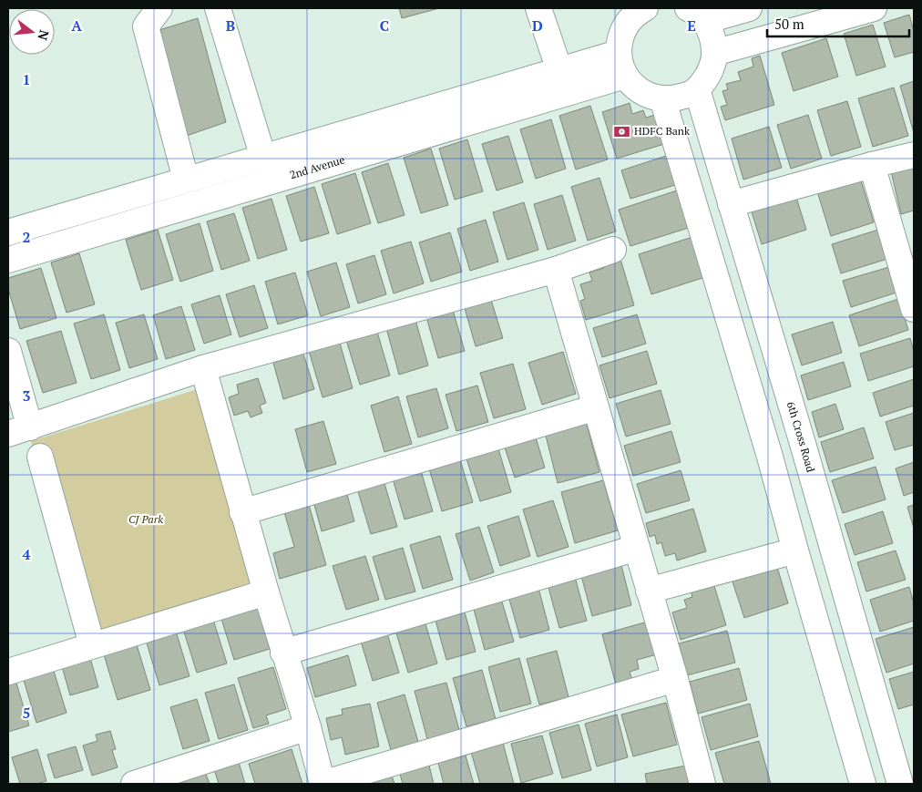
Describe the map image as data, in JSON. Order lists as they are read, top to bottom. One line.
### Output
{"streets":{"street":["2nd Avenue","6th Cross Road"]},"parks":["CJ Park"],"places":{"bank":["HDFC Bank"]},"scale_bar":"50 m","north":"right","grid":{"columns":["A","B","C","D","E"],"rows":["1","2","3","4","5"]}}
